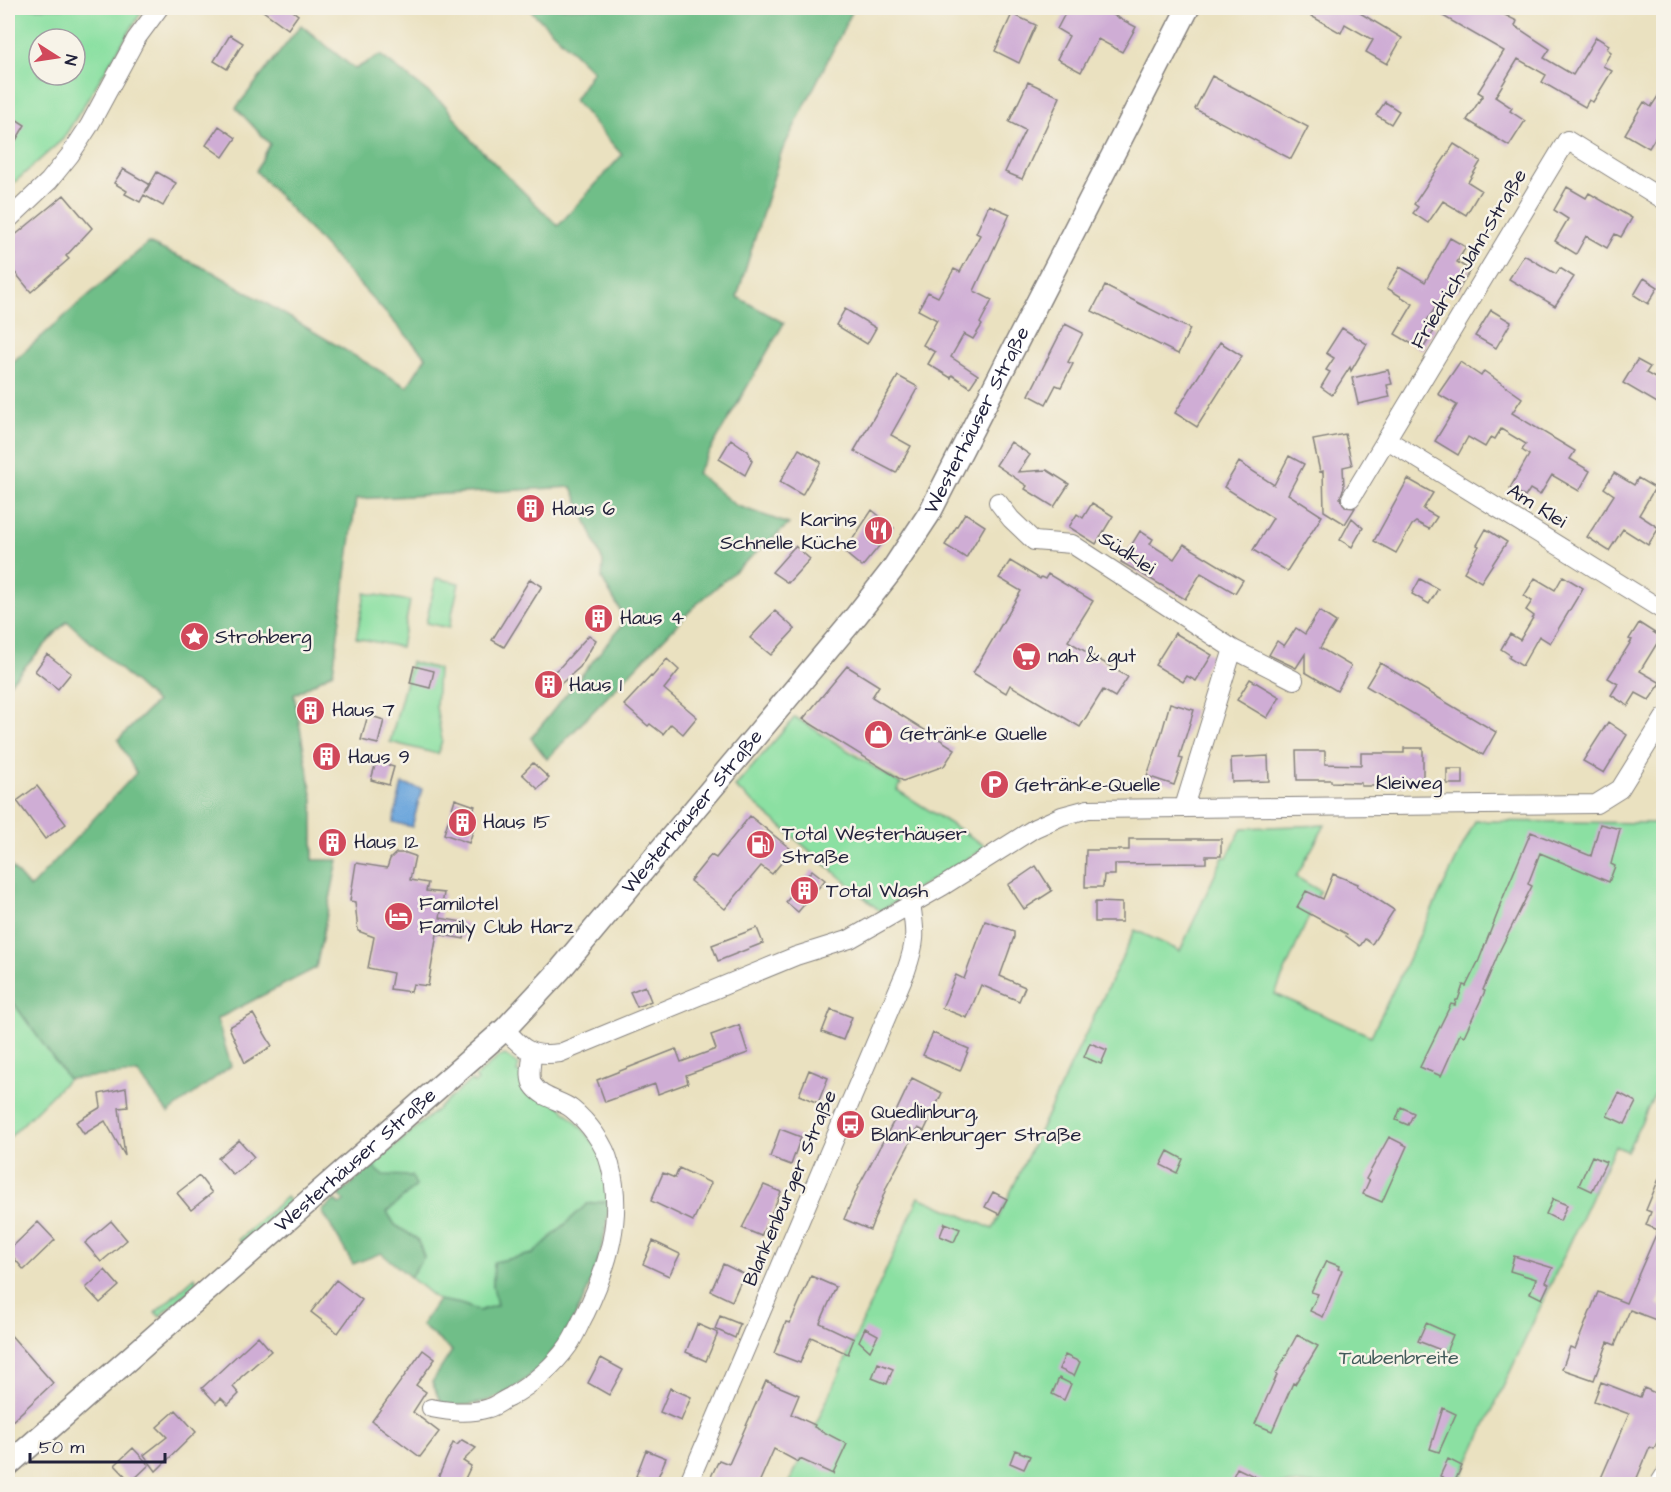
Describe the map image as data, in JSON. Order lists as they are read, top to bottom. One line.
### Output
{"streets":{"main road":["Westerhäuser Straße"],"street":["Friedrich-Jahn-Straße","Am Klei","Südklei","Kleiweg","Blankenburger Straße"]},"crossings":[["Friedrich-Jahn-Straße","Am Klei"],["Kleiweg","Blankenburger Straße"]],"parks":["Taubenbreite"],"places":{"building":["Haus 6","Haus 4","Haus 1","Haus 7","Haus 9","Haus 15","Haus 12","Total Wash"],"restaurant":["Karins Schnelle Küche"],"place":["Strohberg"],"supermarket":["nah & gut"],"shop":["Getränke Quelle"],"parking":["Getränke-Quelle"],"fuel station":["Total Westerhäuser Straße"],"hotel":["Familotel Family Club Harz"],"bus stop":["Quedlinburg, Blankenburger Straße"]},"scale_bar":"50 m","north":"right"}
